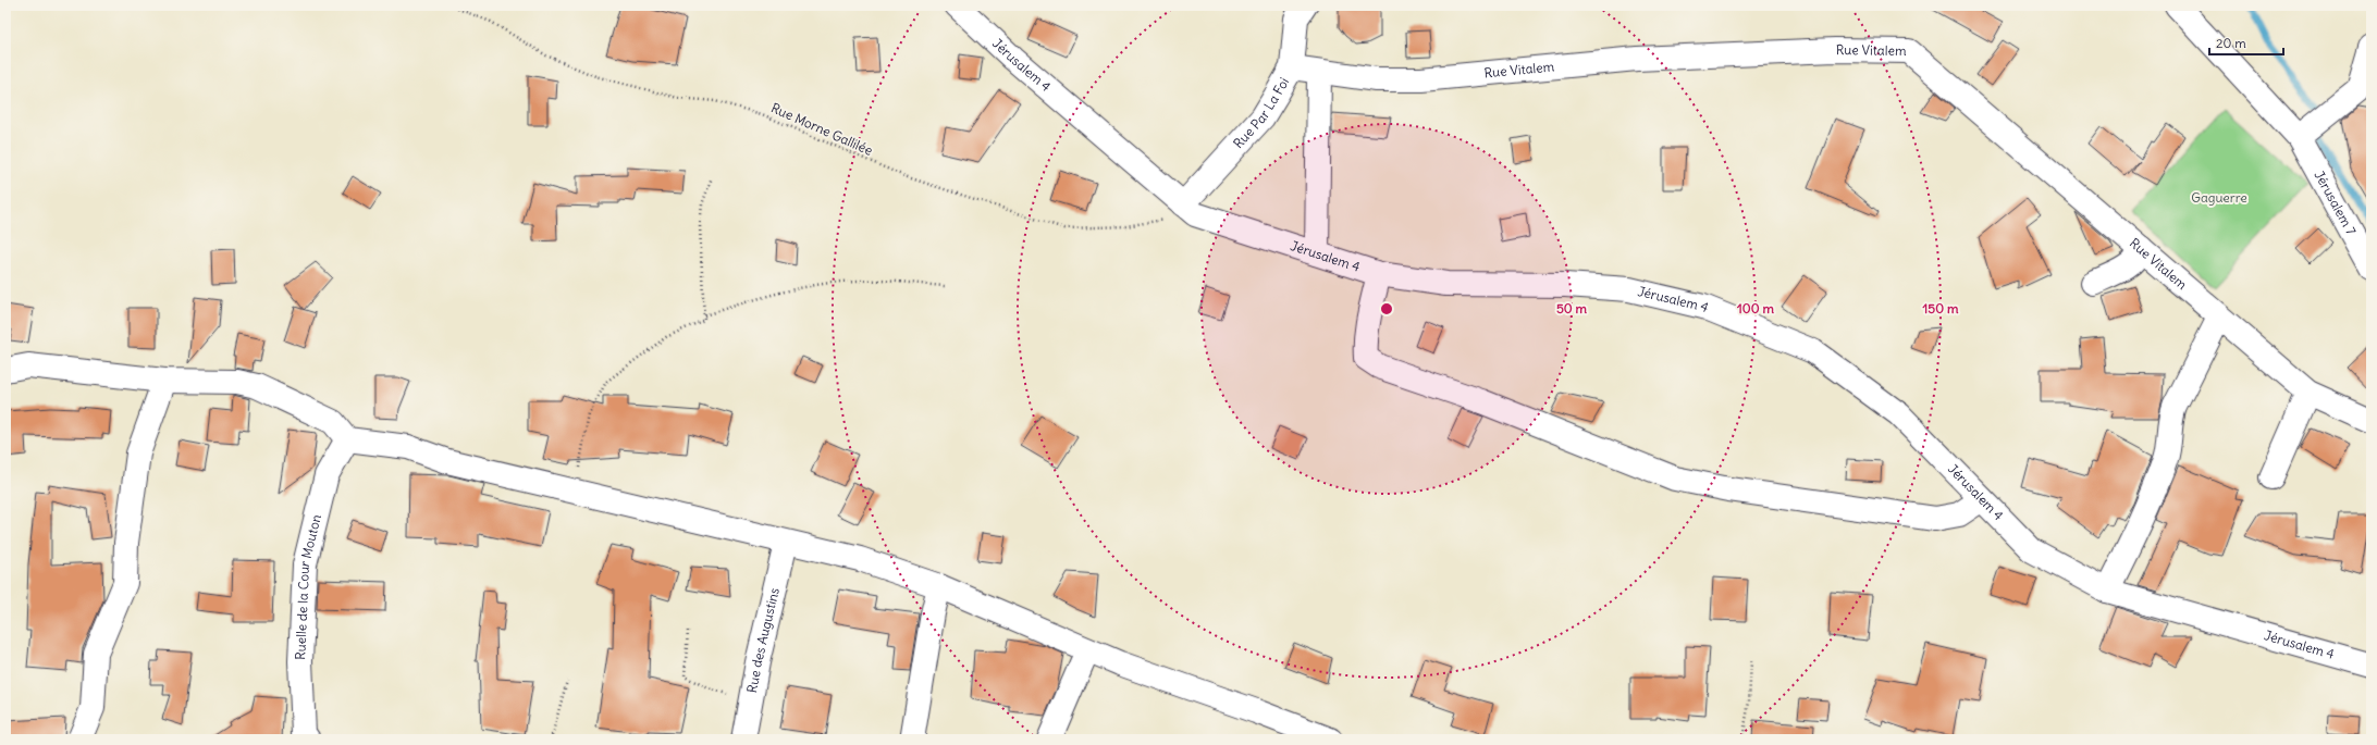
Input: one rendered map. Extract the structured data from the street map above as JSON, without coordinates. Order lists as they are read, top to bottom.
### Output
{
  "streets": {
    "street": [
      "Rue Vitalem",
      "Jérusalem 4",
      "Rue Par La Foi",
      "Jérusalem 7",
      "Ruelle de la Cour Mouton",
      "Rue des Augustins"
    ],
    "path": ["Rue Morne Gallilée"]
  },
  "crossings": [
    ["Rue Vitalem", "Rue Par La Foi"],
    ["Jérusalem 4", "Rue Par La Foi"],
    ["Jérusalem 4", "Rue Morne Gallilée"],
    ["Rue Par La Foi", "Rue Morne Gallilée"]
  ],
  "parks": ["Gaguerre"],
  "scale_bar": "20 m",
  "rings": ["50 m", "100 m", "150 m"]
}
